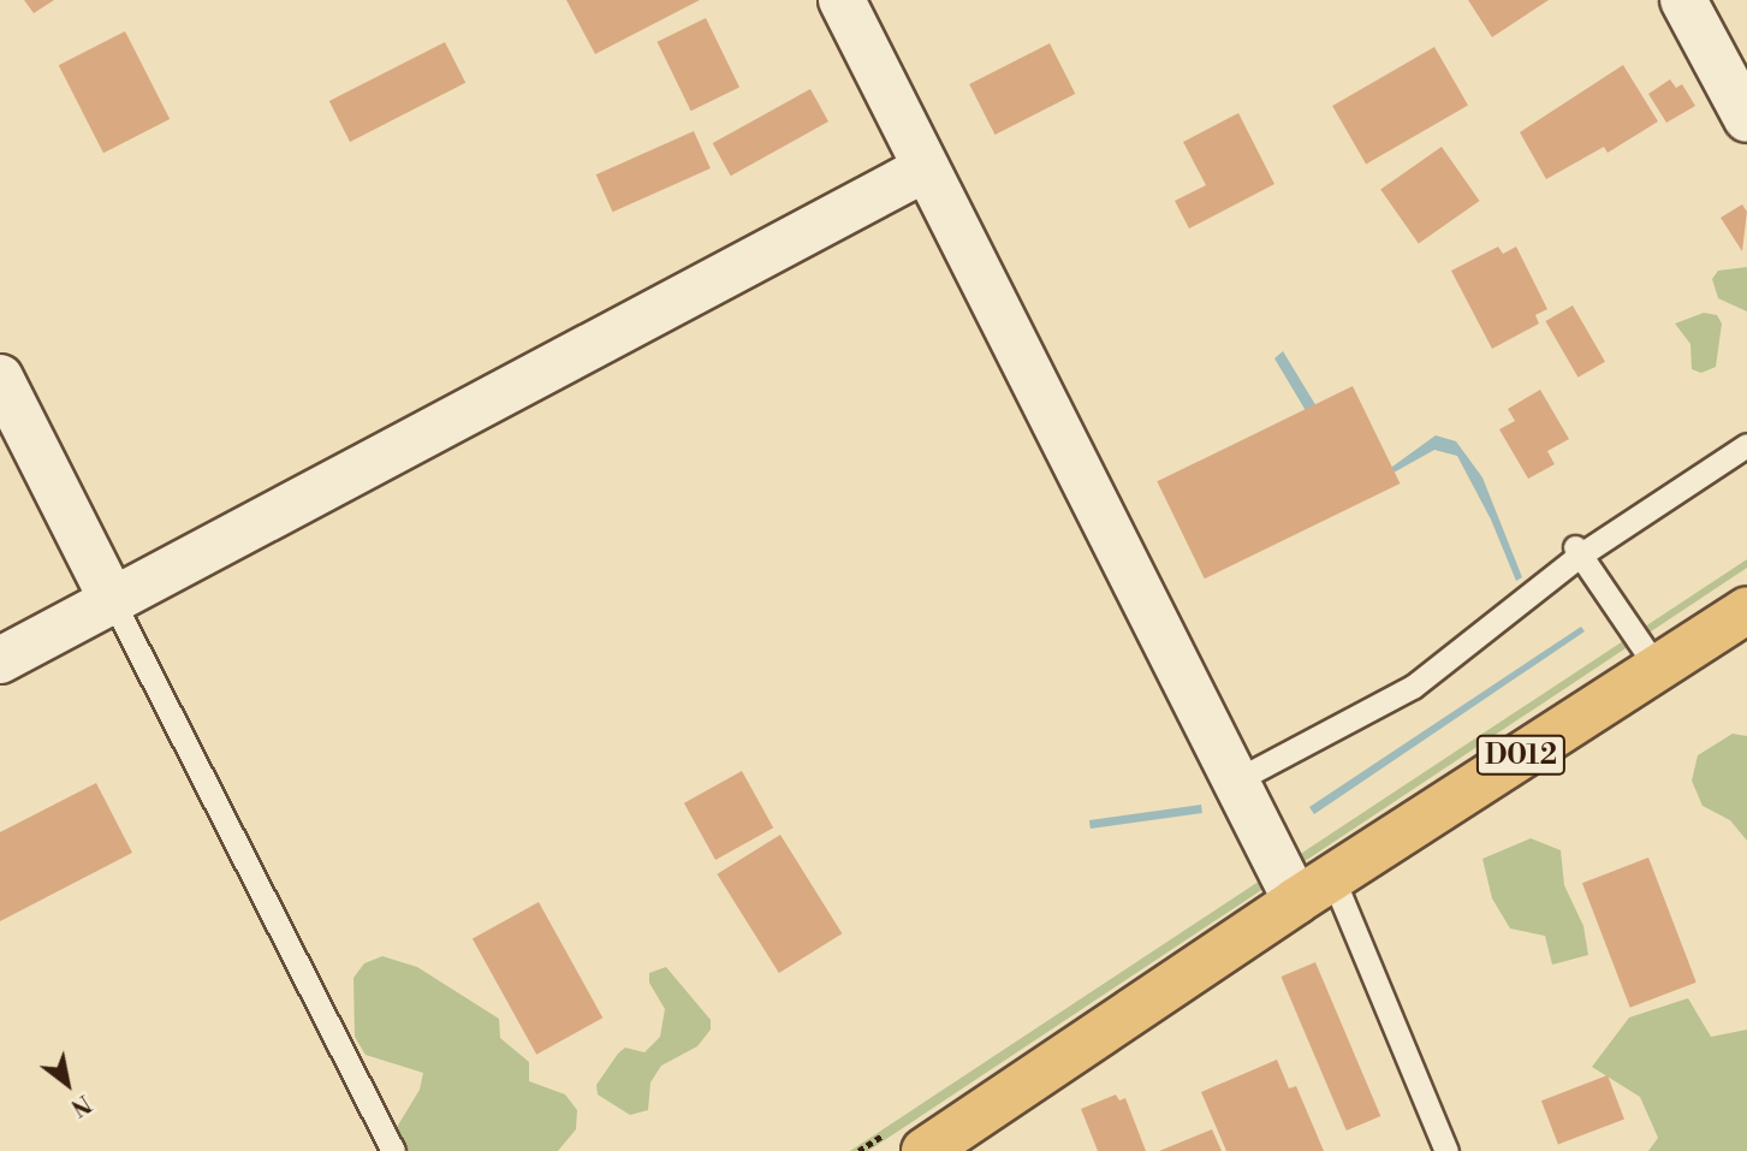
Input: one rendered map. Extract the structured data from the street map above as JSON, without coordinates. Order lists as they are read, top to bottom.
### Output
{
  "streets": {
    "main road": ["D012"]
  },
  "north": "bottom right"
}
